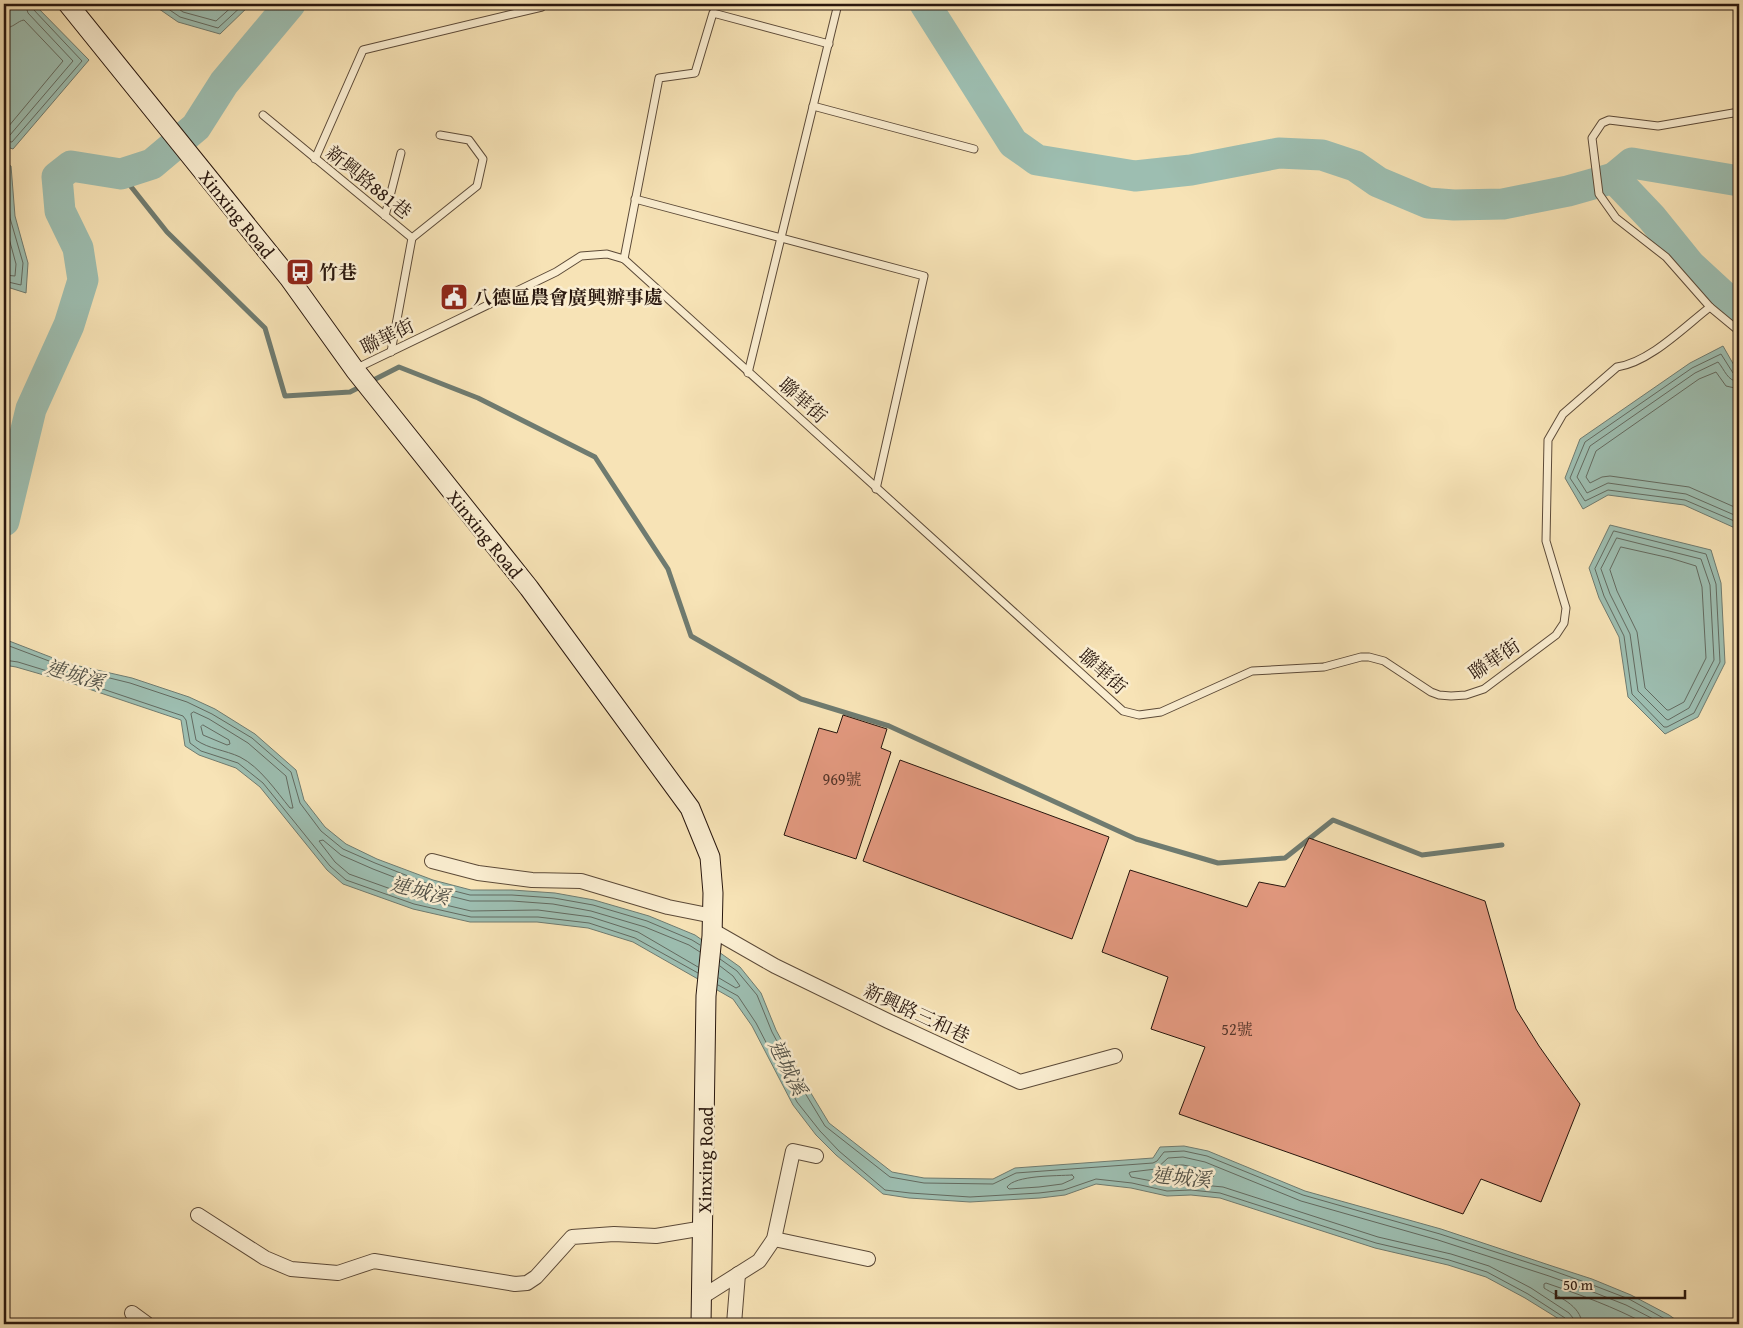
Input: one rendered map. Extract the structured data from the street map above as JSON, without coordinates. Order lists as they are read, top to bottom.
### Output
{
  "streets": {
    "street": ["Xinxing Road", "新興路三和巷"],
    "lane": ["新興路881巷", "聯華街"]
  },
  "crossings": [
    ["新興路881巷", "聯華街"],
    ["Xinxing Road", "聯華街"],
    ["Xinxing Road", "新興路三和巷"]
  ],
  "water": ["連城溪"],
  "places": {
    "bus stop": ["竹巷"],
    "public building": ["八德區農會廣興辦事處"]
  },
  "house_numbers": ["969號", "52號"],
  "scale_bar": "50 m"
}
